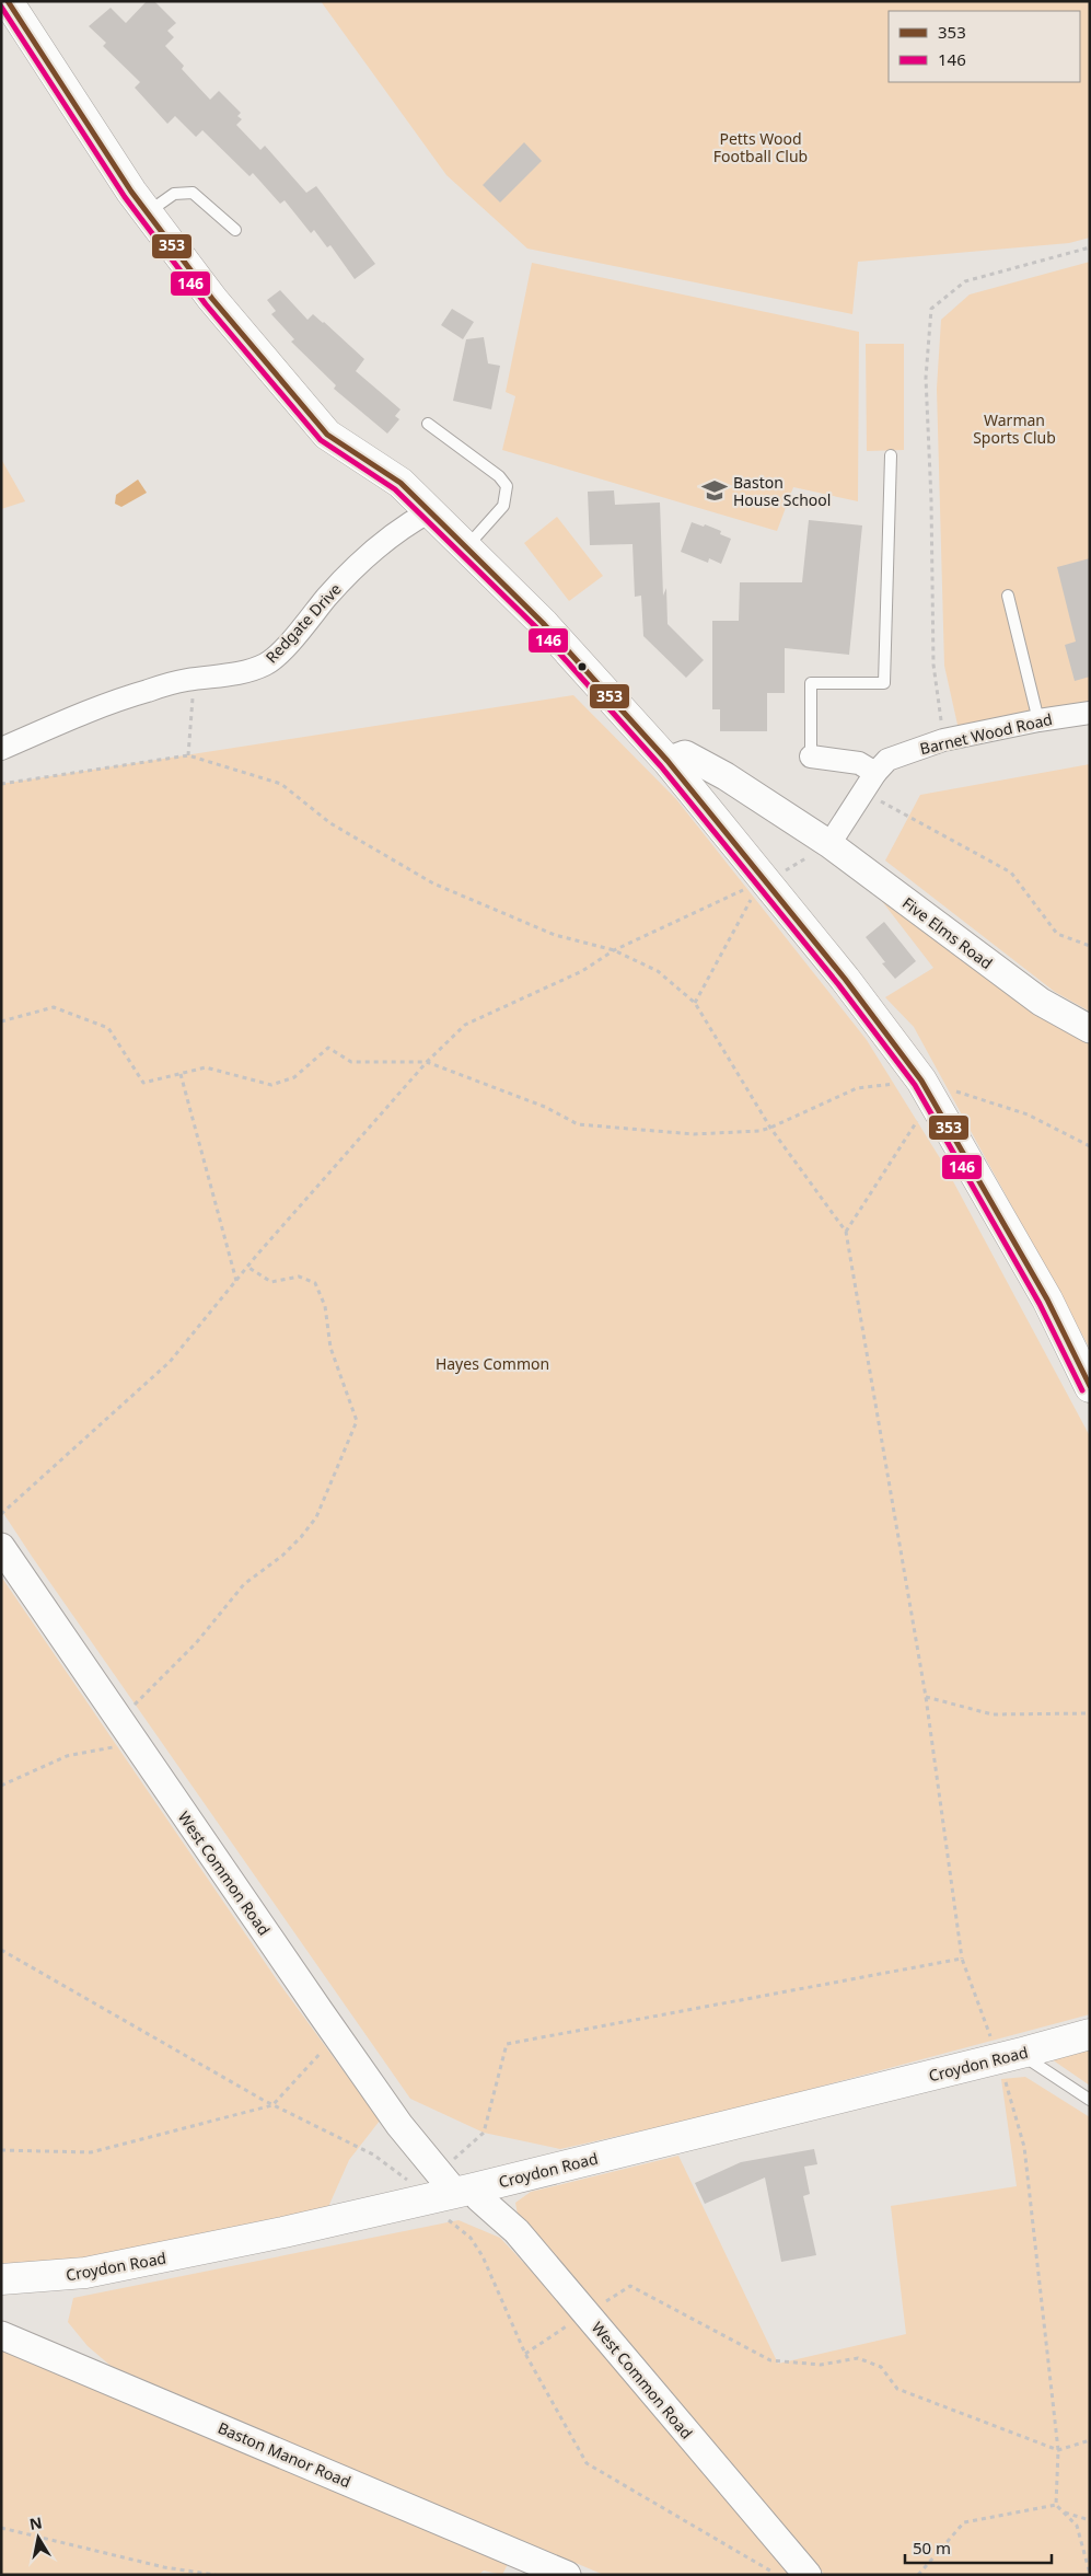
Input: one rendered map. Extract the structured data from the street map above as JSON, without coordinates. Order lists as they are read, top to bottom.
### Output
{
  "streets": {
    "main road": ["Croydon Road"],
    "street": [
      "Redgate Drive",
      "Barnet Wood Road",
      "Five Elms Road",
      "West Common Road",
      "Baston Manor Road"
    ]
  },
  "crossings": [
    ["Barnet Wood Road", "Five Elms Road"],
    ["West Common Road", "Croydon Road"]
  ],
  "parks": ["Petts Wood Football Club", "Warman Sports Club", "Hayes Common"],
  "places": {
    "school or university": ["Baston House School"]
  },
  "lines": ["transit line 353", "transit line 146"],
  "legend": ["353", "146"],
  "scale_bar": "50 m",
  "north": "top"
}
